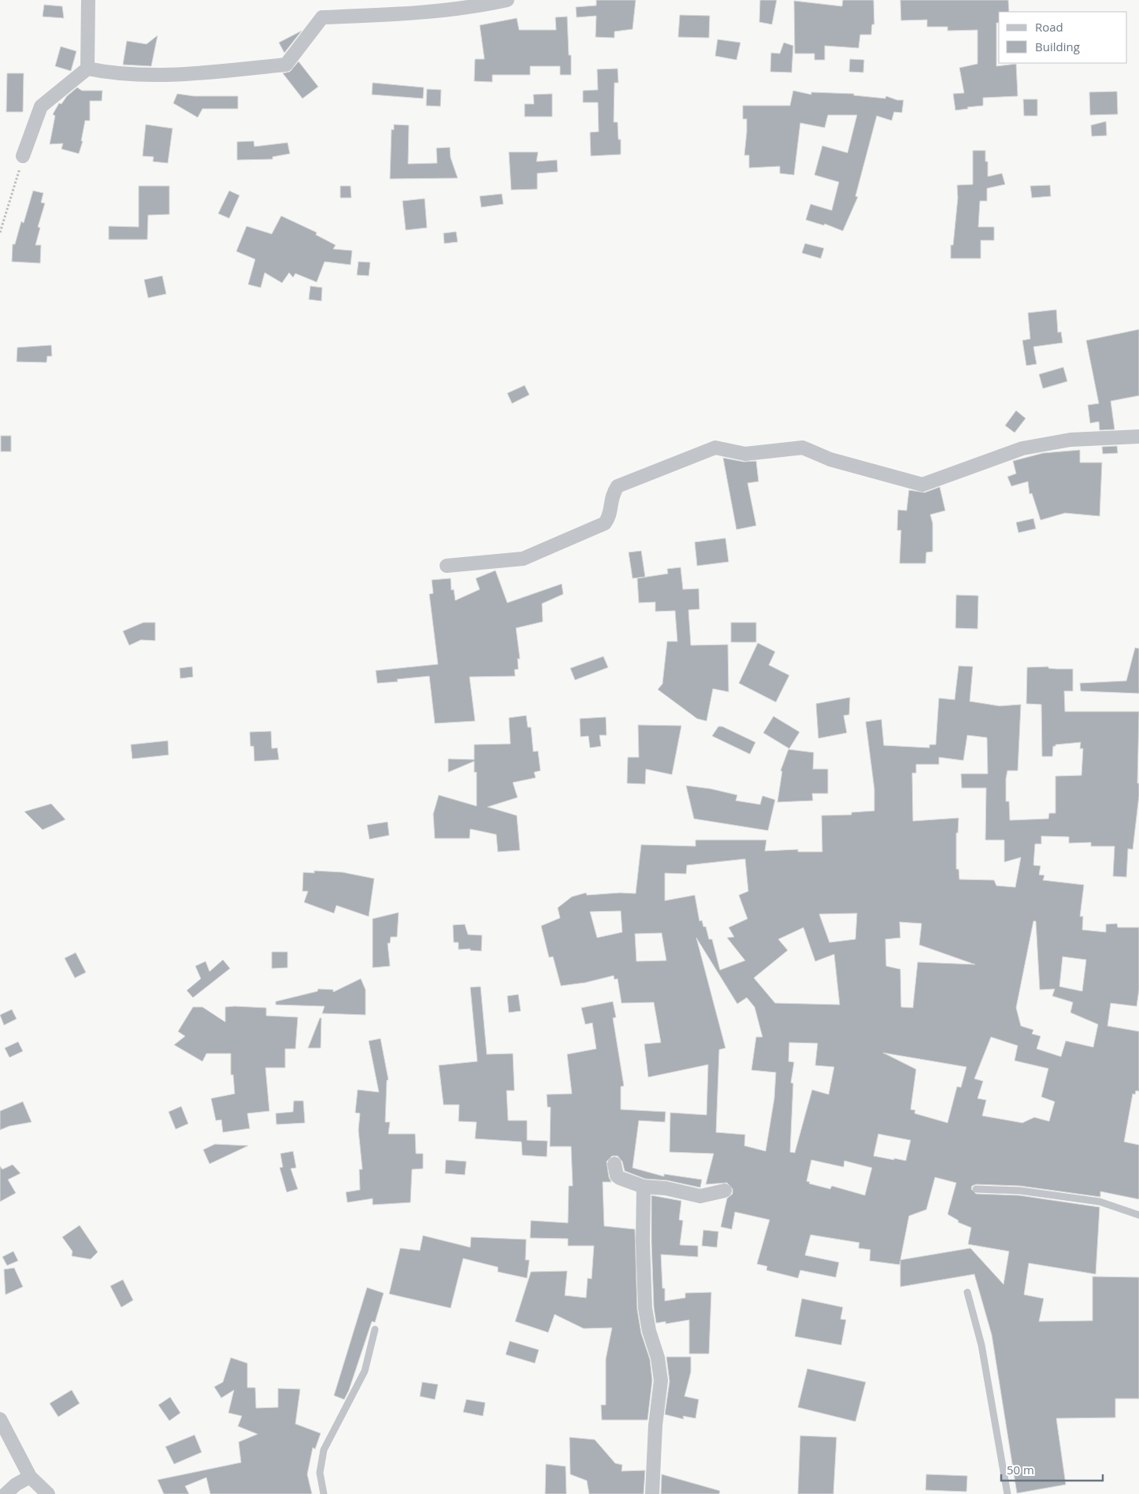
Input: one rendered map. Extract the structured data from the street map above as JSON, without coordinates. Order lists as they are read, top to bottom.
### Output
{
  "legend": ["Road", "Building"],
  "scale_bar": "50 m"
}
